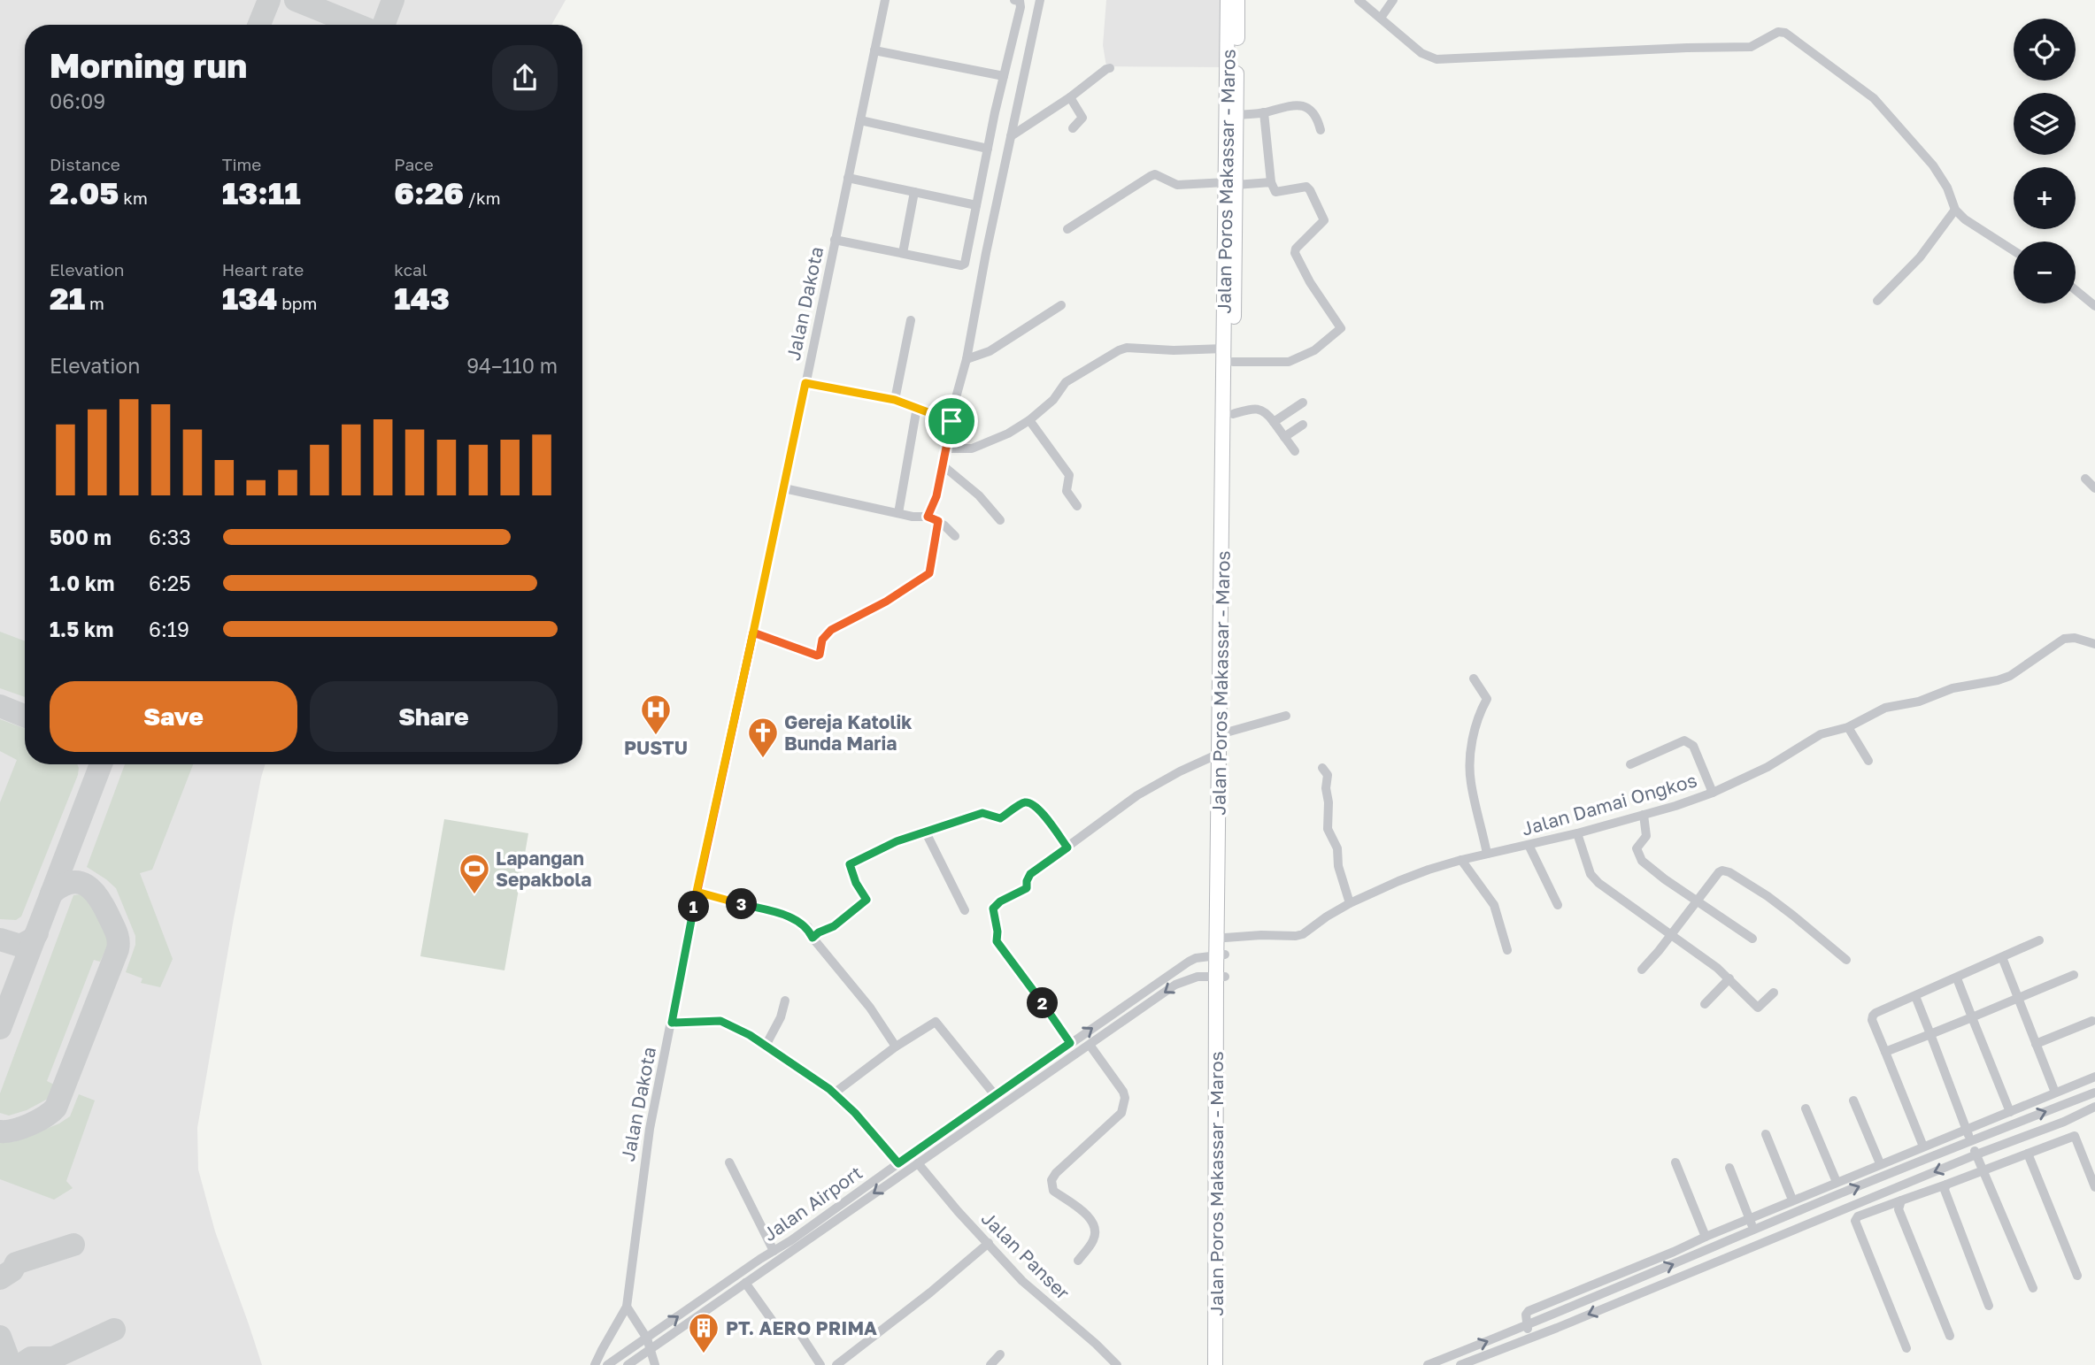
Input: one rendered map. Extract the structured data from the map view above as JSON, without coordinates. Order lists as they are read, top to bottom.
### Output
{
  "streets": {
    "highway": ["Jalan Poros Makassar - Maros"],
    "street": [
      "Jalan Dakota",
      "Jalan Damai Ongkos",
      "Jalan Airport",
      "Jalan Panser"
    ]
  },
  "crossings": [
    ["Jalan Poros Makassar - Maros", "Jalan Damai Ongkos"],
    ["Jalan Poros Makassar - Maros", "Jalan Airport"],
    ["Jalan Airport", "Jalan Panser"]
  ],
  "places": {
    "hospital": ["PUSTU"],
    "church": ["Gereja Katolik Bunda Maria"],
    "sports": ["Lapangan Sepakbola"],
    "building": ["PT. AERO PRIMA"]
  },
  "page": {
    "map_buttons": ["+", "−"],
    "heading": ["Morning run", "06:09"],
    "stats": [
      ["Distance", "2.05 km"],
      ["Time", "13:11"],
      ["Pace", "6:26 /km"],
      ["Elevation", "21 m"],
      ["Heart rate", "134 bpm"],
      ["kcal", "143"]
    ],
    "chart": ["Elevation", "94–110 m"],
    "list": [
      {
        "name": "500 m",
        "note": "6:33"
      },
      {
        "name": "1.0 km",
        "note": "6:25"
      },
      {
        "name": "1.5 km",
        "note": "6:19"
      }
    ],
    "buttons": ["Save", "Share"],
    "pins": ["3", "1", "2"]
  }
}
